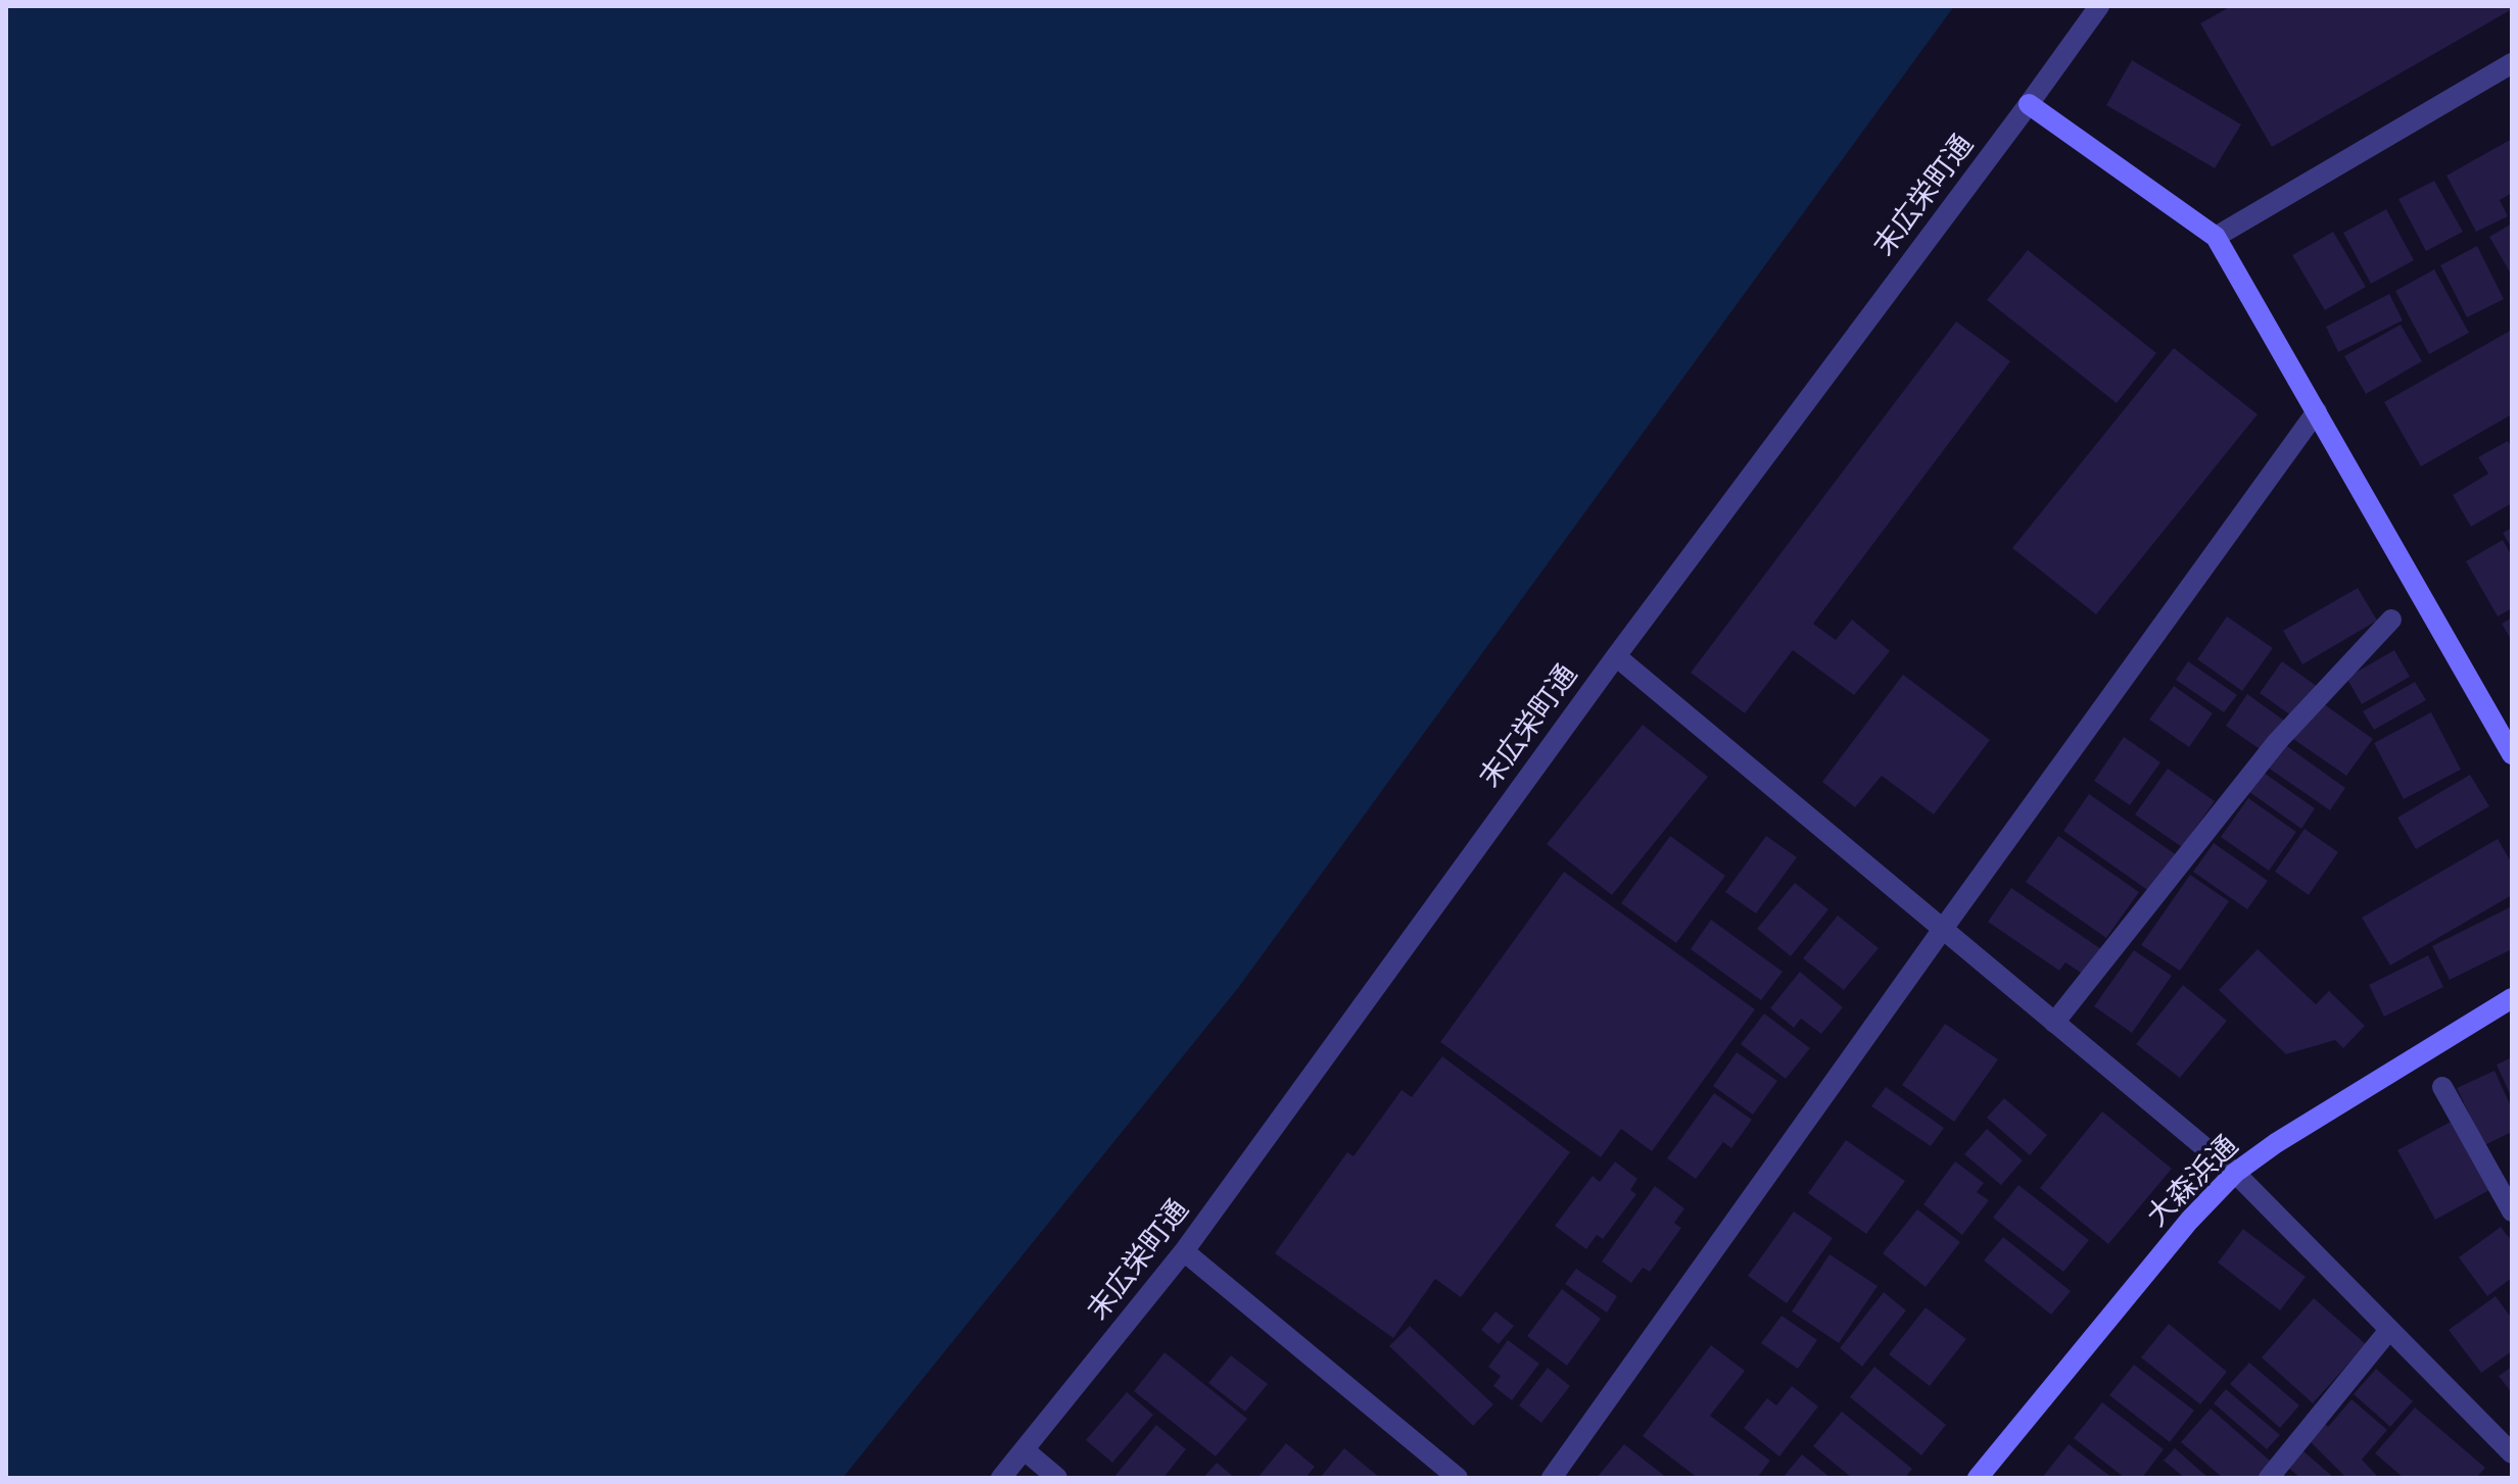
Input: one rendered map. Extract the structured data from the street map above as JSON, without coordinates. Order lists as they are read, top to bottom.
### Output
{
  "streets": {
    "street": ["末広栄町通", "大森浜通"]
  }
}
